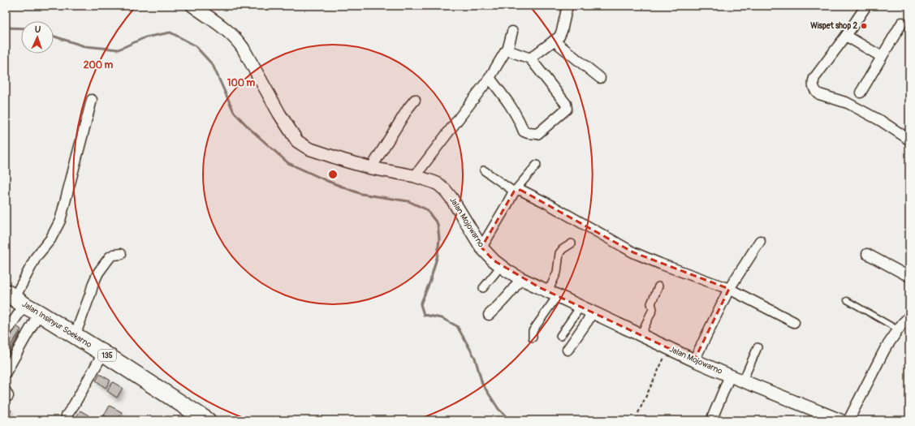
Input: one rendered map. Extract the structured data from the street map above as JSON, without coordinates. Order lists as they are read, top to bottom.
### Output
{
  "streets": {
    "main road": ["Jalan Insinyur Soekarno", "135"],
    "street": ["Jalan Mojowarno"]
  },
  "places": ["Wispet shop 2"],
  "north": "top",
  "rings": ["200 m", "100 m"]
}
